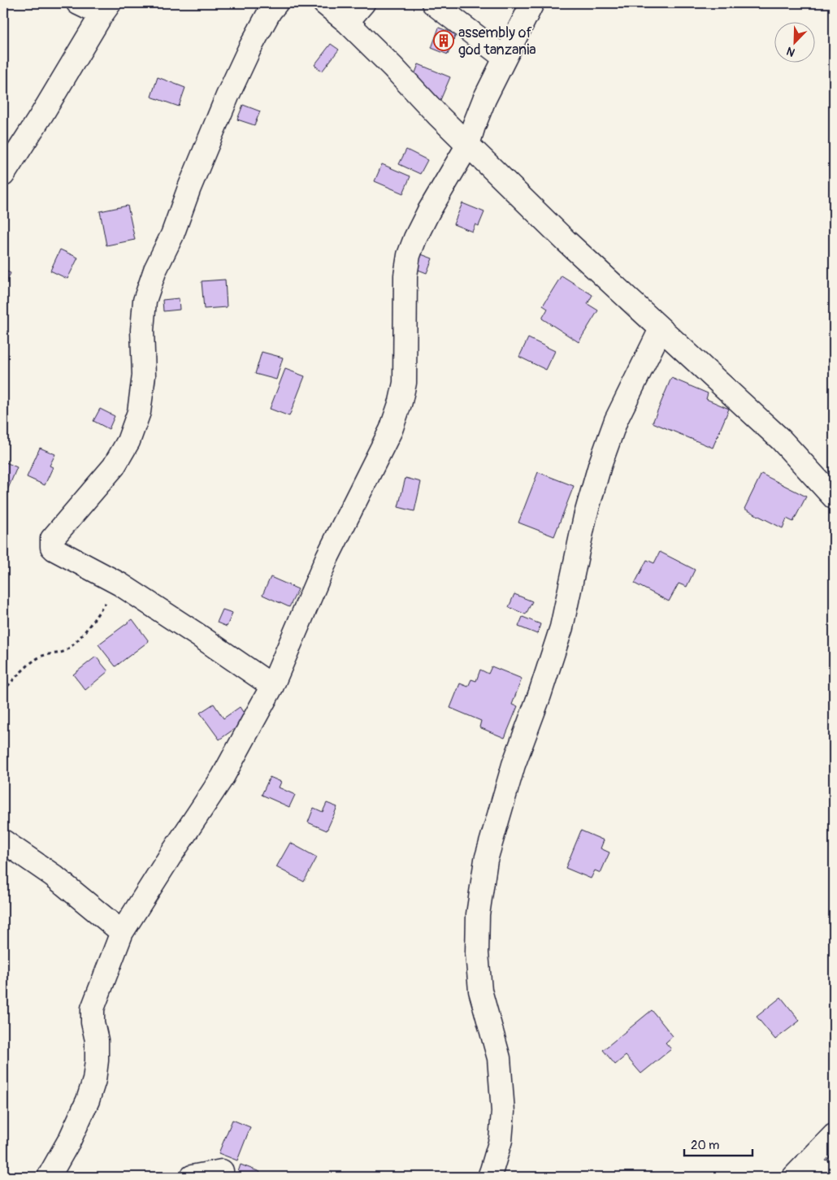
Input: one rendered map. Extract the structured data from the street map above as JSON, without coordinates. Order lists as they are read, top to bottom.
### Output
{
  "places": {
    "building": ["assembly of god tanzania"]
  },
  "scale_bar": "20 m",
  "north": "bottom left"
}
